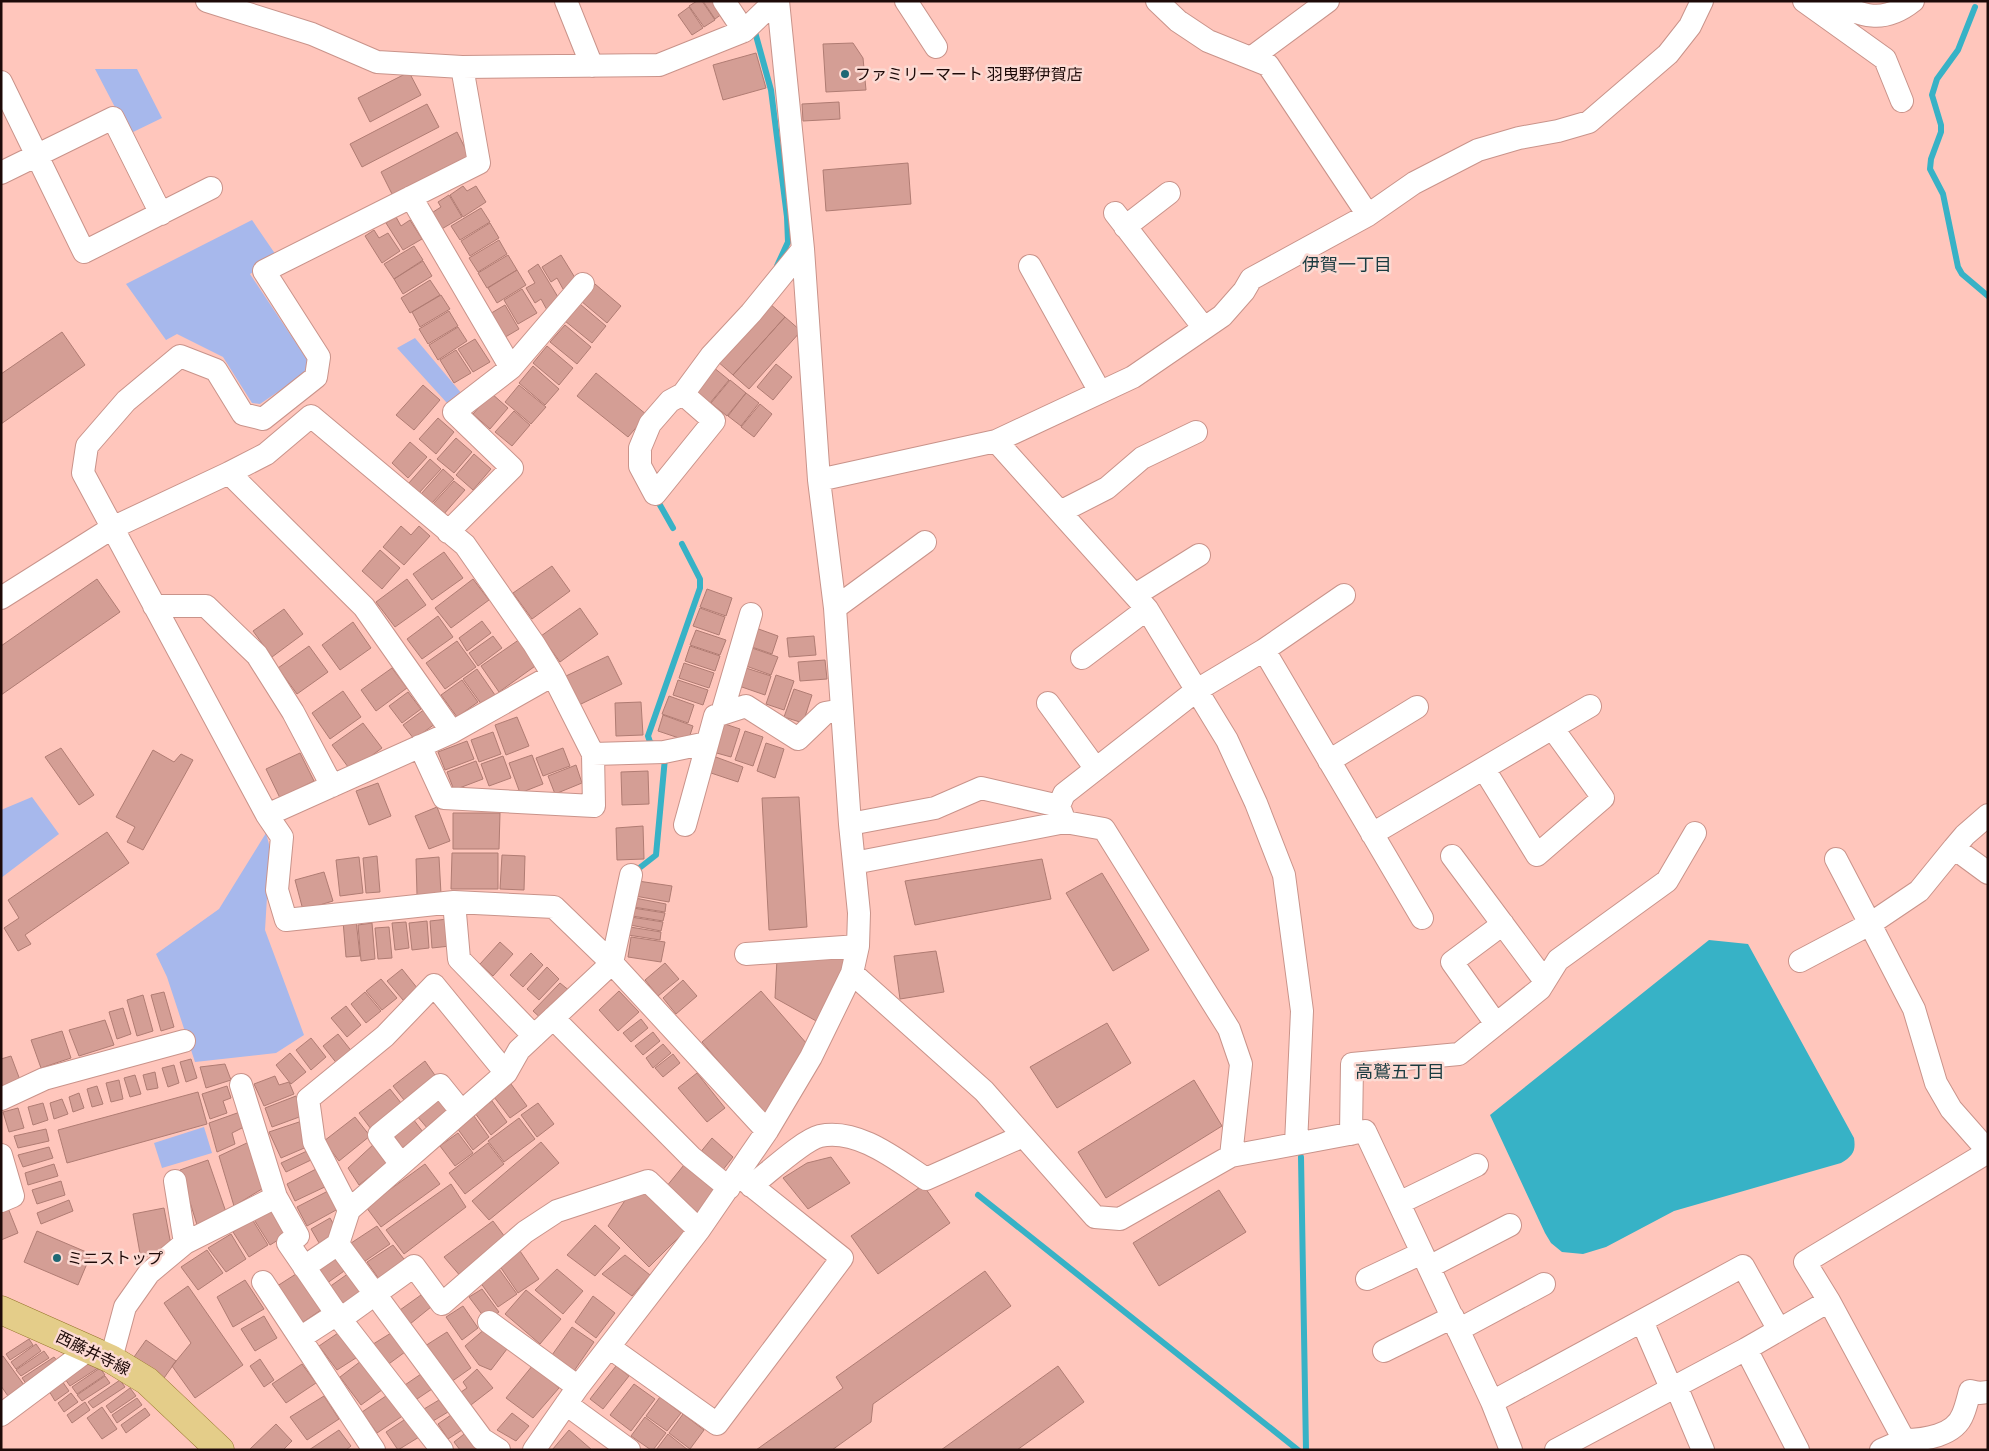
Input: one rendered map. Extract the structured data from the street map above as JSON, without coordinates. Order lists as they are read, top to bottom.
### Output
{
  "streets": {
    "main road": ["西藤井寺線"]
  },
  "districts": ["伊賀一丁目", "高鷲五丁目"],
  "places": ["ファミリーマート 羽曳野伊賀店", "ミニストップ"]
}
